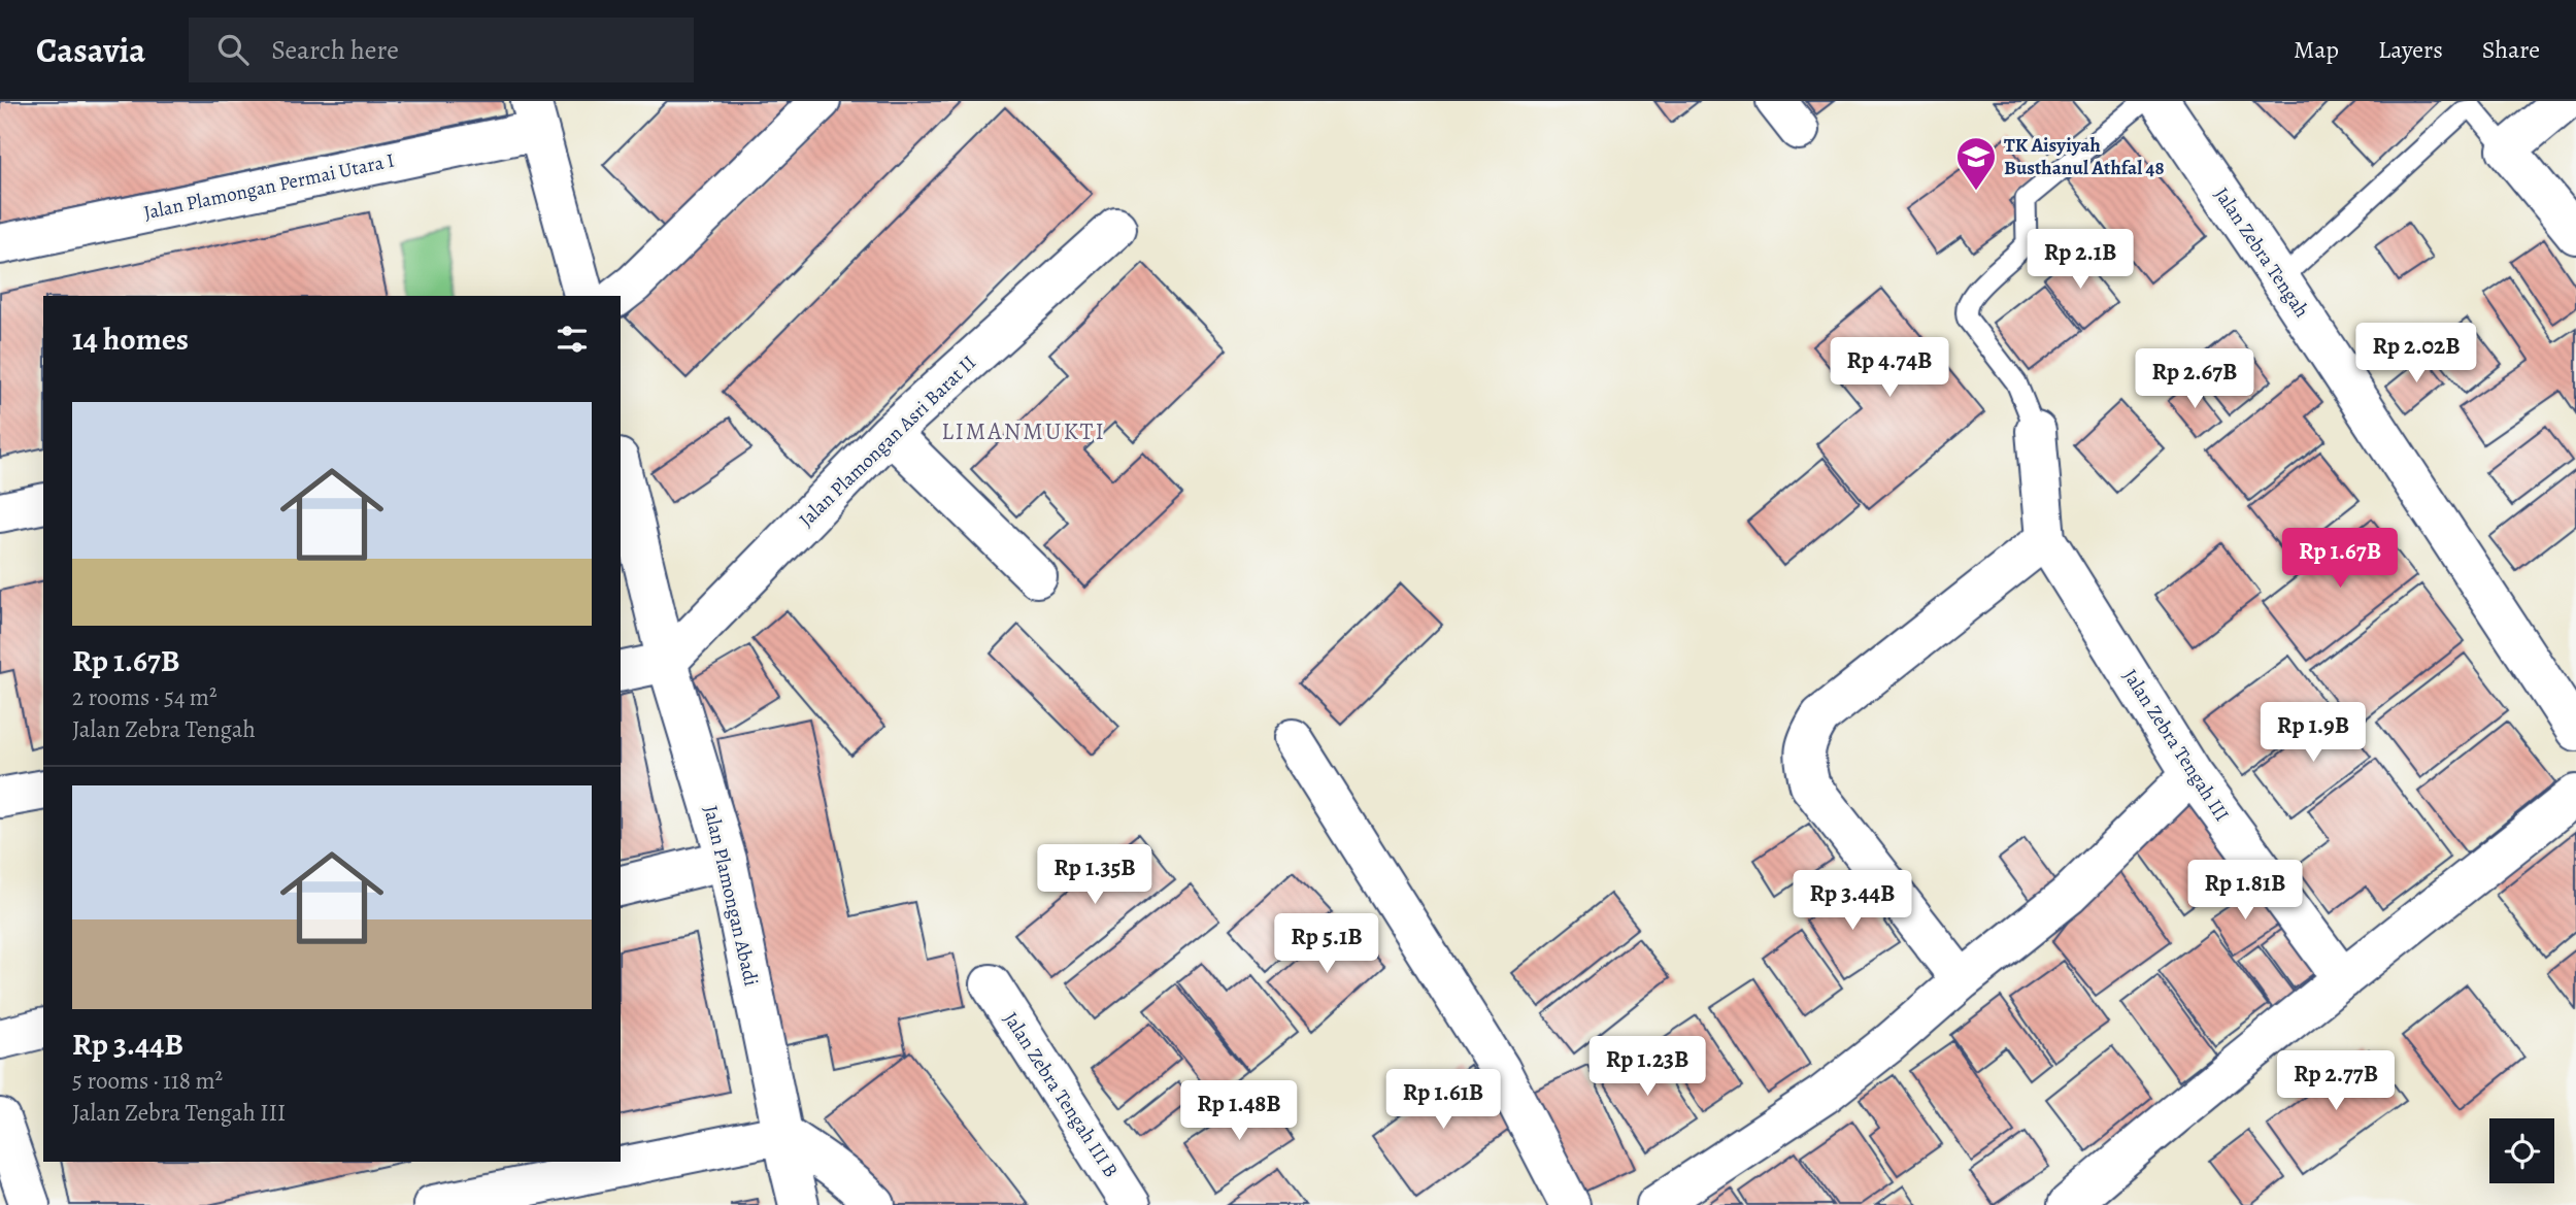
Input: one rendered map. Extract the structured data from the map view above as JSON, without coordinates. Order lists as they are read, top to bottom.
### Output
{
  "streets": {
    "street": [
      "Jalan Plamongan Permai Utara I",
      "Jalan Zebra Tengah",
      "Jalan Plamongan Asri Barat II",
      "Jalan Zebra Tengah III",
      "Jalan Plamongan Abadi",
      "Jalan Zebra Tengah III B"
    ]
  },
  "crossings": [
    ["Jalan Plamongan Asri Barat II", "Jalan Plamongan Abadi"]
  ],
  "districts": ["LIMANMUKTI"],
  "places": {
    "school or university": ["TK Aisyiyah Busthanul Athfal 48"]
  },
  "page": {
    "header": "Casavia",
    "search": "Search here",
    "nav": ["Map", "Layers", "Share"],
    "price": [
      "Rp 2.1B",
      "Rp 2.02B",
      "Rp 4.74B",
      "Rp 2.67B",
      "Rp 1.67B",
      "Rp 1.9B",
      "Rp 1.35B",
      "Rp 1.81B",
      "Rp 3.44B",
      "Rp 5.1B",
      "Rp 1.23B",
      "Rp 2.77B",
      "Rp 1.61B",
      "Rp 1.48B"
    ],
    "heading": "14 homes",
    "list": [
      {
        "name": "Rp 1.67B",
        "note": "2 rooms · 54 m² · Jalan Zebra Tengah"
      },
      {
        "name": "Rp 3.44B",
        "note": "5 rooms · 118 m² · Jalan Zebra Tengah III"
      }
    ]
  }
}
